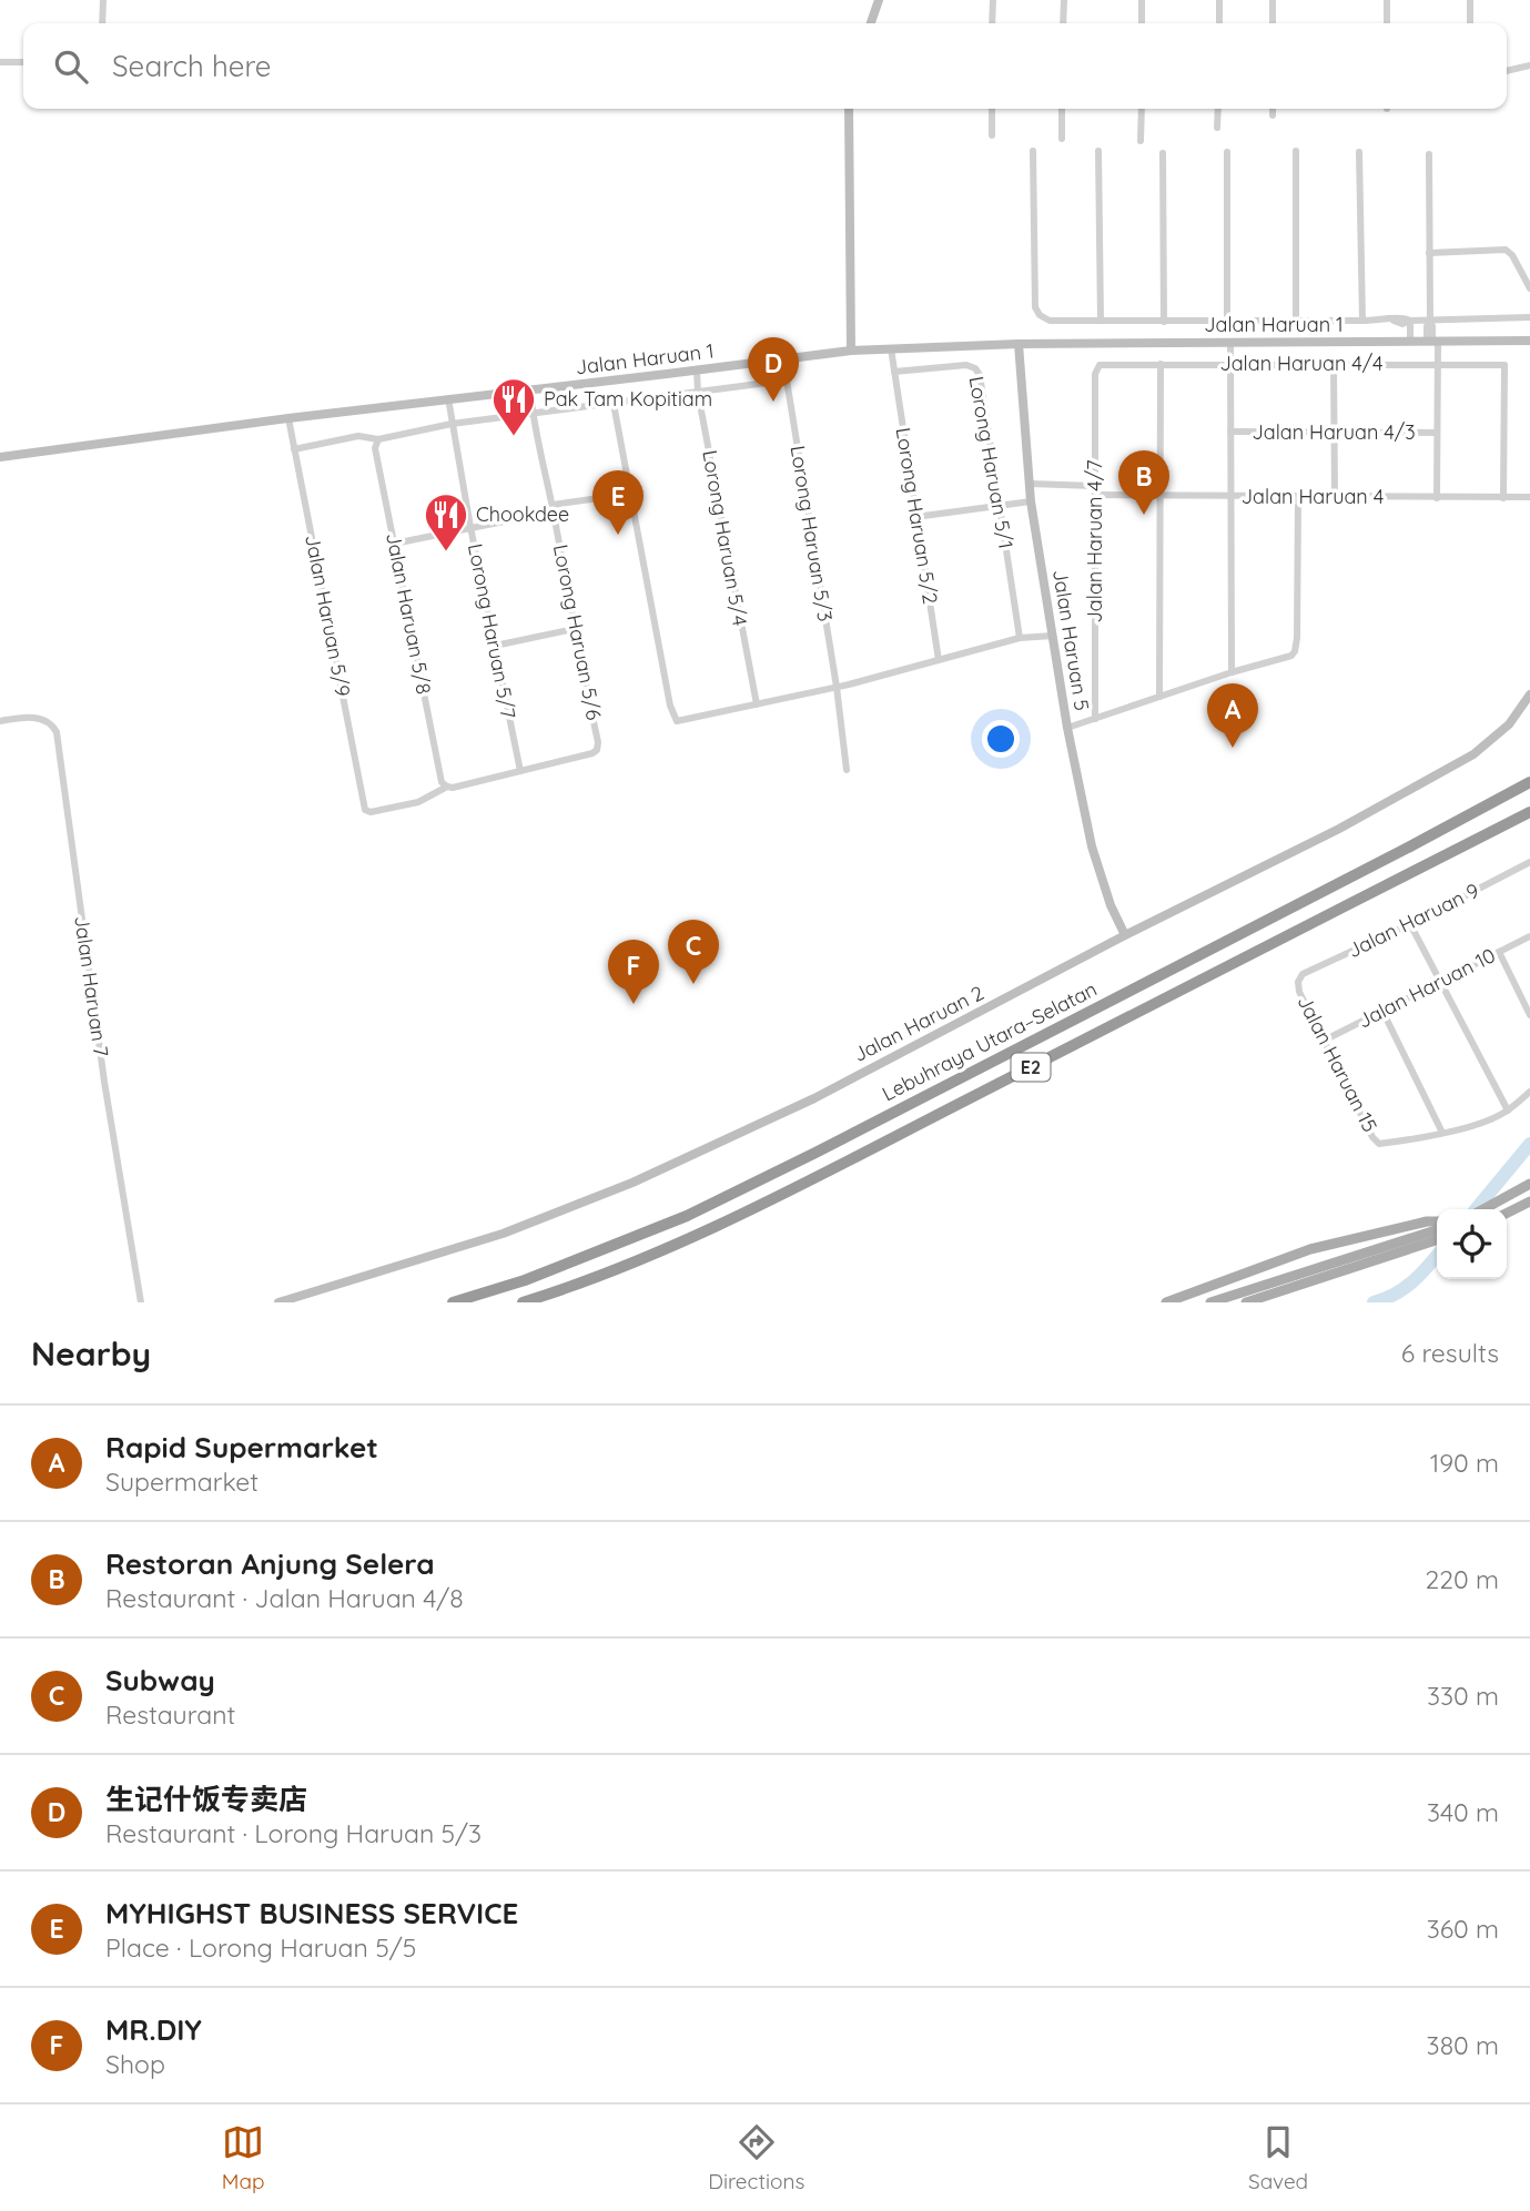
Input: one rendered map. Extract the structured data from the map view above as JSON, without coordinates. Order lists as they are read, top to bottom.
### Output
{
  "streets": {
    "highway": ["Lebuhraya Utara–Selatan", "E2"],
    "main road": ["Jalan Haruan 1", "Jalan Haruan 5", "Jalan Haruan 2"],
    "street": [
      "Jalan Haruan 4/4",
      "Jalan Haruan 4/3",
      "Lorong Haruan 5/1",
      "Jalan Haruan 4",
      "Lorong Haruan 5/2",
      "Lorong Haruan 5/3",
      "Lorong Haruan 5/4",
      "Jalan Haruan 4/7",
      "Jalan Haruan 5/8",
      "Jalan Haruan 5/9",
      "Lorong Haruan 5/7",
      "Lorong Haruan 5/6",
      "Jalan Haruan 9",
      "Jalan Haruan 7",
      "Jalan Haruan 10",
      "Jalan Haruan 15"
    ]
  },
  "crossings": [
    ["Jalan Haruan 1", "Lorong Haruan 5/2"],
    ["Jalan Haruan 1", "Lorong Haruan 5/3"],
    ["Jalan Haruan 1", "Lorong Haruan 5/4"],
    ["Jalan Haruan 1", "Jalan Haruan 5/9"],
    ["Jalan Haruan 1", "Lorong Haruan 5/7"],
    ["Jalan Haruan 1", "Lorong Haruan 5/6"],
    ["Jalan Haruan 1", "Jalan Haruan 5"],
    ["Jalan Haruan 4/4", "Jalan Haruan 4"],
    ["Jalan Haruan 4/4", "Jalan Haruan 4/7"],
    ["Lorong Haruan 5/1", "Lorong Haruan 5/2"],
    ["Jalan Haruan 4", "Jalan Haruan 4/7"],
    ["Jalan Haruan 4", "Jalan Haruan 5"],
    ["Jalan Haruan 5/8", "Jalan Haruan 5/9"],
    ["Lorong Haruan 5/7", "Lorong Haruan 5/6"],
    ["Jalan Haruan 5", "Jalan Haruan 2"],
    ["Jalan Haruan 9", "Jalan Haruan 15"],
    ["Jalan Haruan 10", "Jalan Haruan 15"]
  ],
  "places": {
    "restaurant": ["Pak Tam Kopitiam", "Chookdee"]
  },
  "page": {
    "search": "Search here",
    "pins": [
      "D",
      "B",
      "E",
      "A",
      "C",
      "F"
    ],
    "heading": ["Nearby", "6 results"],
    "list": [
      {
        "mark": "A",
        "name": "Rapid Supermarket",
        "note": "Supermarket",
        "value": "190 m"
      },
      {
        "mark": "B",
        "name": "Restoran Anjung Selera",
        "note": "Restaurant · Jalan Haruan 4/8",
        "value": "220 m"
      },
      {
        "mark": "C",
        "name": "Subway",
        "note": "Restaurant",
        "value": "330 m"
      },
      {
        "mark": "D",
        "name": "生记什饭专卖店",
        "note": "Restaurant · Lorong Haruan 5/3",
        "value": "340 m"
      },
      {
        "mark": "E",
        "name": "MYHIGHST BUSINESS SERVICE",
        "note": "Place · Lorong Haruan 5/5",
        "value": "360 m"
      },
      {
        "mark": "F",
        "name": "MR.DIY",
        "note": "Shop",
        "value": "380 m"
      }
    ],
    "nav": ["Map", "Directions", "Saved"]
  }
}
